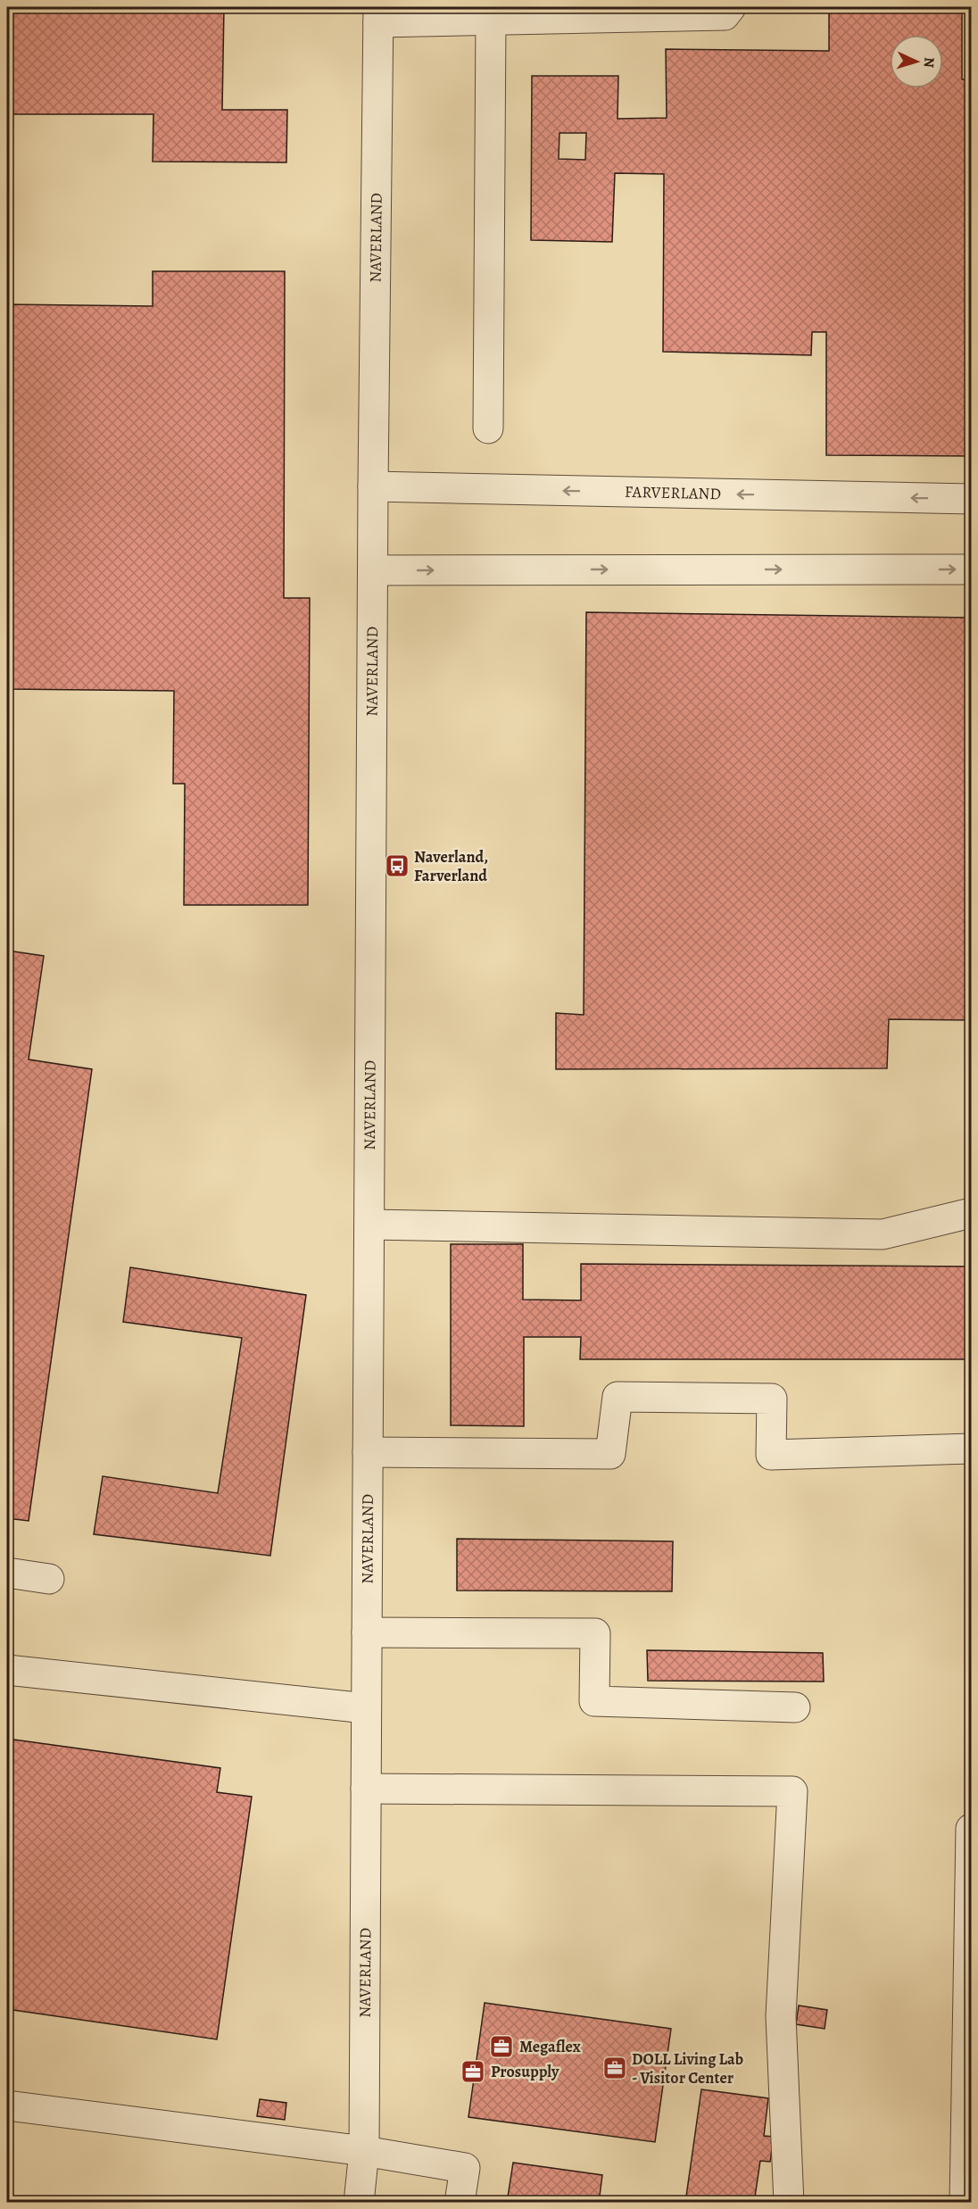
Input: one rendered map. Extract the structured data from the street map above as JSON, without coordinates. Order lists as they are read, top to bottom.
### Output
{
  "streets": {
    "street": ["NAVERLAND", "FARVERLAND"]
  },
  "crossings": [
    ["NAVERLAND", "FARVERLAND"]
  ],
  "places": {
    "bus stop": ["Naverland, Farverland"],
    "office": ["Megaflex", "DOLL Living Lab - Visitor Center", "Prosupply"]
  },
  "north": "right"
}
